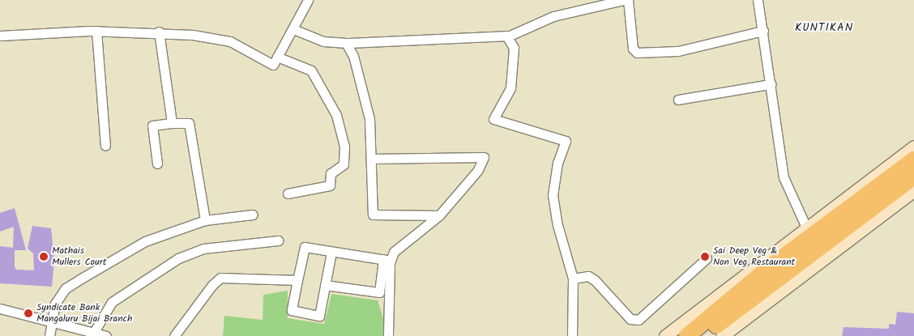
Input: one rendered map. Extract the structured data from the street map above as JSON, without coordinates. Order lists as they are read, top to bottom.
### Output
{
  "districts": ["KUNTIKAN"],
  "places": ["Mathais Mullers Court", "Sai Deep Veg & Non Veg Restaurant", "Syndicate Bank Mangaluru Bijai Branch"]
}
